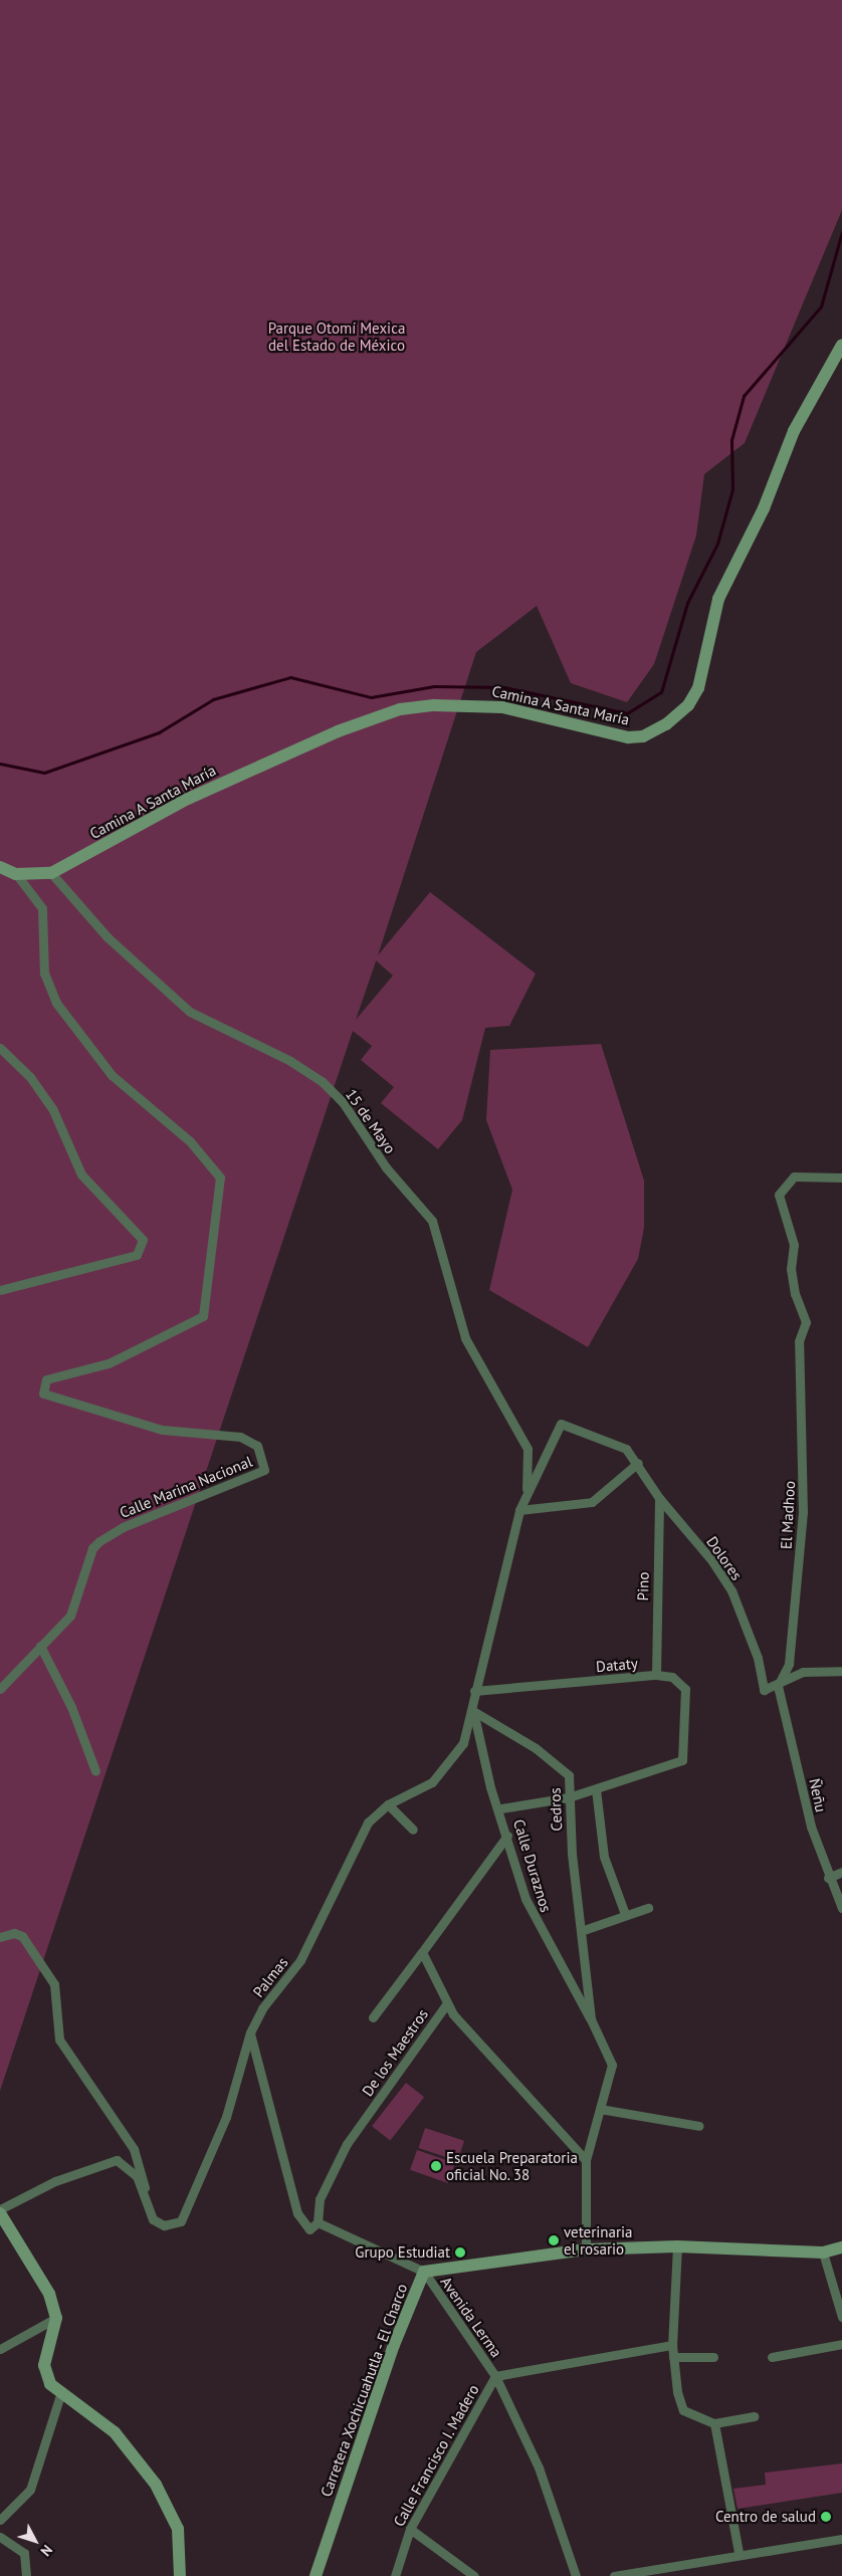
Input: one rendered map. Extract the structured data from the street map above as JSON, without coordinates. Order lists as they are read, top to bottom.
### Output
{
  "streets": {
    "main road": ["Camina A Santa María", "Carretera Xochicuahutla - El Charco"],
    "street": [
      "15 de Mayo",
      "Calle Marina Nacional",
      "El Madhoo",
      "Dolores",
      "Pino",
      "Dataty",
      "Ñeñu",
      "Cedros",
      "Calle Duraznos",
      "Palmas",
      "De los Maestros",
      "Avenida Lerma",
      "Calle Francisco I. Madero"
    ]
  },
  "crossings": [
    ["Camina A Santa María", "15 de Mayo"],
    ["Camina A Santa María", "Calle Marina Nacional"],
    ["15 de Mayo", "Dolores"],
    ["El Madhoo", "Dolores"],
    ["El Madhoo", "Ñeñu"],
    ["Dolores", "Pino"],
    ["Dolores", "Ñeñu"],
    ["Pino", "Dataty"],
    ["Cedros", "Calle Duraznos"],
    ["Cedros", "Palmas"],
    ["Cedros", "De los Maestros"],
    ["Cedros", "Carretera Xochicuahutla - El Charco"],
    ["Calle Duraznos", "Palmas"],
    ["Palmas", "Avenida Lerma"],
    ["De los Maestros", "Avenida Lerma"],
    ["Avenida Lerma", "Carretera Xochicuahutla - El Charco"],
    ["Avenida Lerma", "Calle Francisco I. Madero"]
  ],
  "parks": ["Parque Otomí Mexica del Estado de México"],
  "places": [
    "Escuela Preparatoria oficial No. 38",
    "veterinaria el rosario",
    "Grupo Estudiat",
    "Centro de salud"
  ],
  "north": "bottom right"
}
